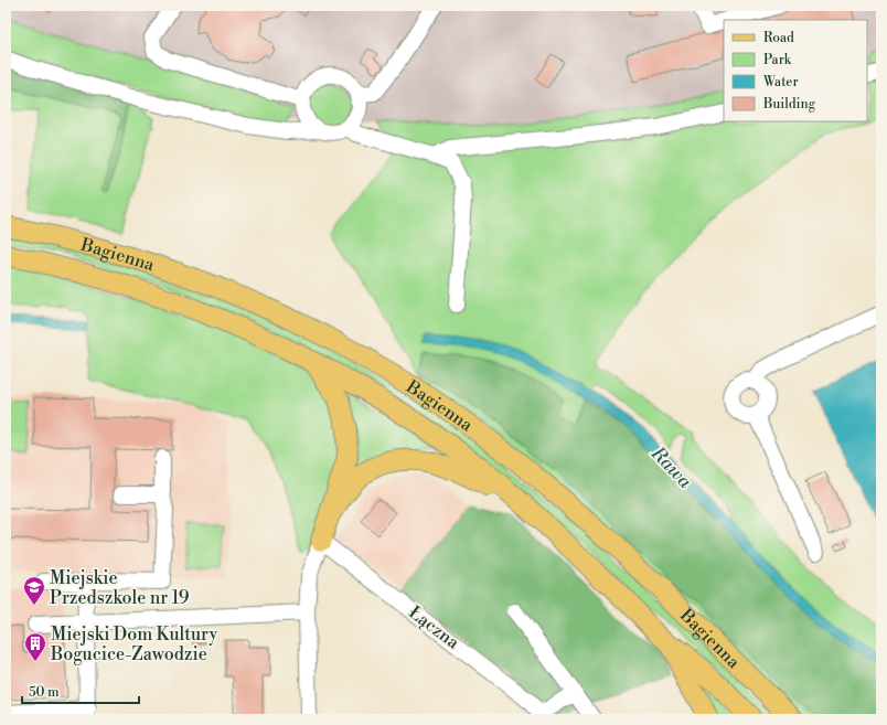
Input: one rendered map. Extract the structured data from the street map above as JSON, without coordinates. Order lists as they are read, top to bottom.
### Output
{
  "streets": {
    "main road": ["Bagienna"],
    "street": ["Łączna"]
  },
  "water": ["Rawa"],
  "places": {
    "school or university": ["Miejskie Przedszkole nr 19"],
    "building": ["Miejski Dom Kultury Bogucice-Zawodzie"]
  },
  "legend": [
    "Road",
    "Park",
    "Water",
    "Building"
  ],
  "scale_bar": "50 m"
}
